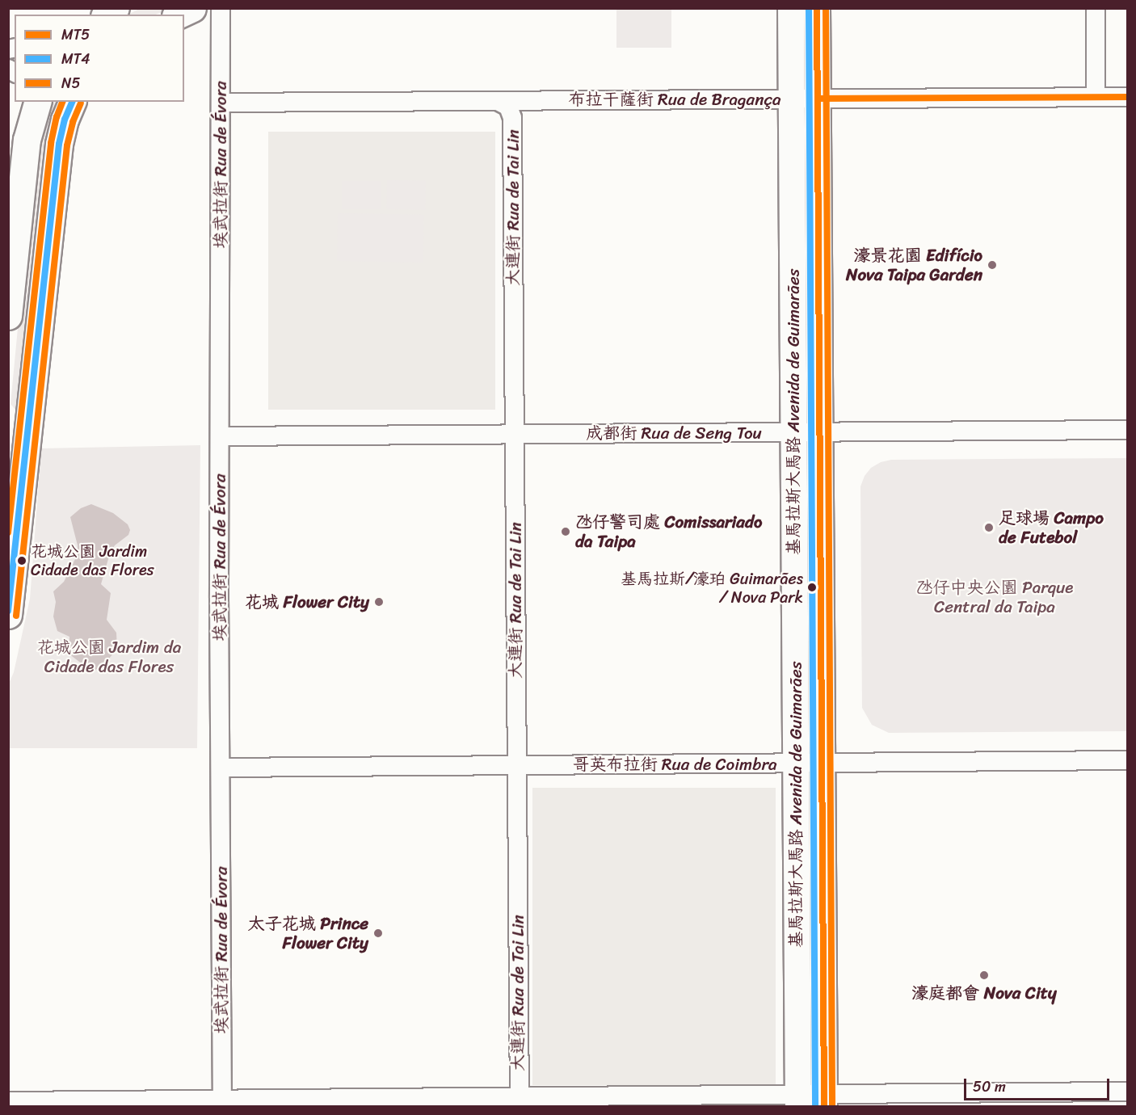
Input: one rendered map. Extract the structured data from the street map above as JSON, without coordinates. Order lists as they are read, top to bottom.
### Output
{
  "streets": {
    "main road": ["基馬拉斯大馬路 Avenida de Guimarães"],
    "street": [
      "布拉干薩街 Rua de Bragança",
      "埃武拉街 Rua de Évora",
      "大連街 Rua de Tai Lin",
      "成都街 Rua de Seng Tou",
      "哥英布拉街 Rua de Coimbra"
    ]
  },
  "crossings": [
    ["布拉干薩街 Rua de Bragança", "埃武拉街 Rua de Évora"],
    ["布拉干薩街 Rua de Bragança", "大連街 Rua de Tai Lin"],
    ["布拉干薩街 Rua de Bragança", "基馬拉斯大馬路 Avenida de Guimarães"],
    ["埃武拉街 Rua de Évora", "成都街 Rua de Seng Tou"],
    ["埃武拉街 Rua de Évora", "哥英布拉街 Rua de Coimbra"],
    ["大連街 Rua de Tai Lin", "成都街 Rua de Seng Tou"],
    ["大連街 Rua de Tai Lin", "哥英布拉街 Rua de Coimbra"],
    ["基馬拉斯大馬路 Avenida de Guimarães", "成都街 Rua de Seng Tou"],
    ["基馬拉斯大馬路 Avenida de Guimarães", "哥英布拉街 Rua de Coimbra"]
  ],
  "parks": ["氹仔中央公園 Parque Central da Taipa", "花城公園 Jardim da Cidade das Flores"],
  "places": [
    "濠景花園 Edifício Nova Taipa Garden",
    "足球場 Campo de Futebol",
    "氹仔警司處 Comissariado da Taipa",
    "花城公園 Jardim Cidade das Flores",
    "基馬拉斯/濠珀 Guimarães / Nova Park",
    "花城 Flower City",
    "太子花城 Prince Flower City",
    "濠庭都會 Nova City"
  ],
  "lines": ["transit line MT5", "transit line MT4", "transit line N5"],
  "legend": ["MT5", "MT4", "N5"],
  "scale_bar": "50 m"
}
